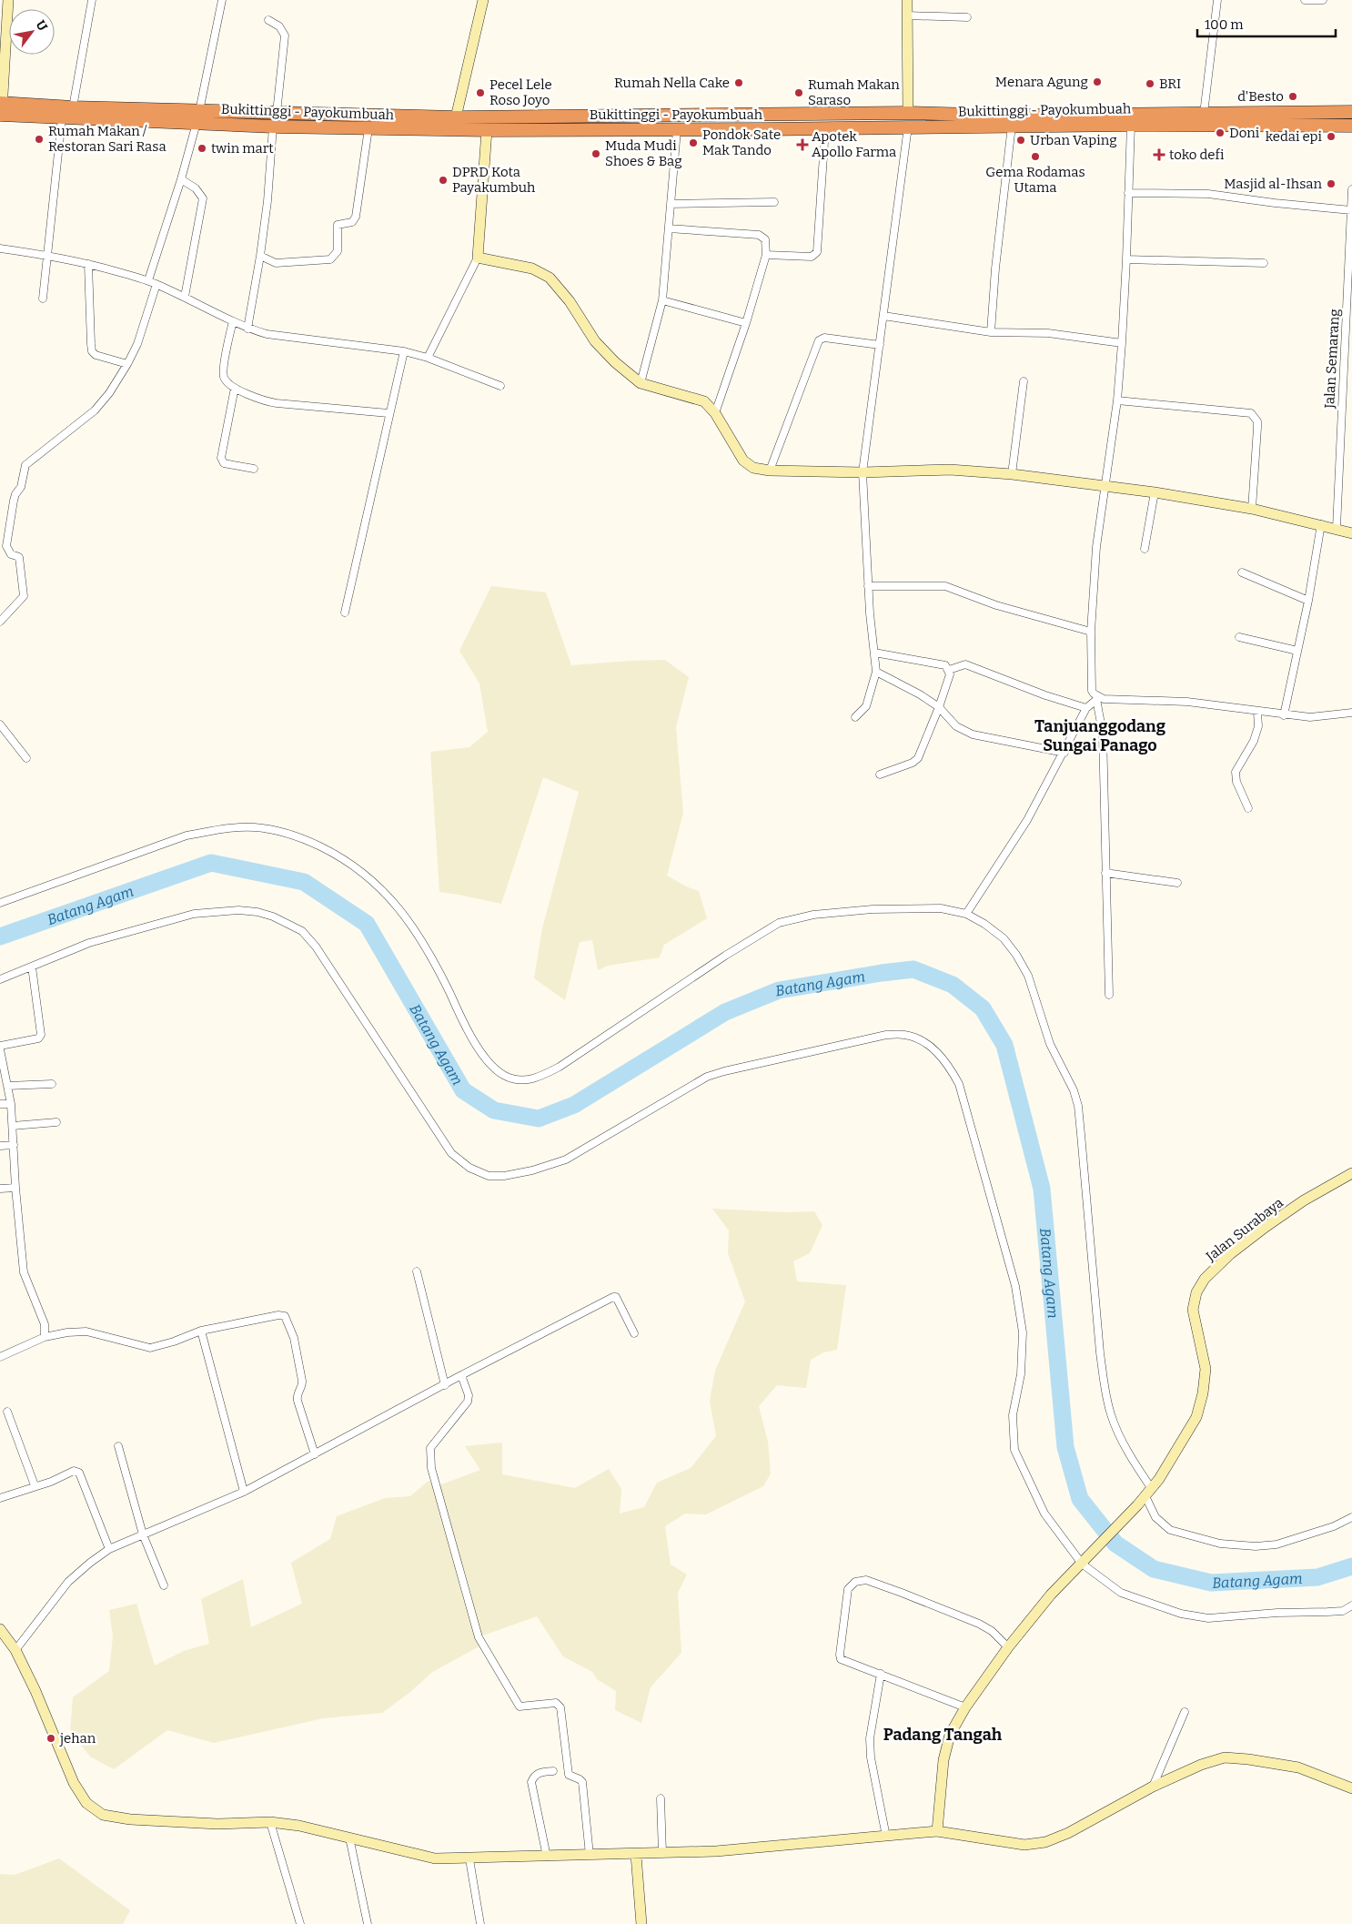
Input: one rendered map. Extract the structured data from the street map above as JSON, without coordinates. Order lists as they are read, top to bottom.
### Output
{
  "streets": {
    "highway": ["Bukittinggi - Payokumbuah"],
    "street": ["Jalan Semarang", "Jalan Surabaya"]
  },
  "districts": ["Tanjuanggodang Sungai Panago", "Padang Tangah"],
  "water": ["Batang Agam"],
  "places": {
    "other": [
      "Menara Agung",
      "Rumah Nella Cake",
      "BRI",
      "Pecel Lele Roso Joyo",
      "Rumah Makan Saraso",
      "d'Besto",
      "Doni",
      "kedai epi",
      "Rumah Makan / Restoran Sari Rasa",
      "Urban Vaping",
      "Pondok Sate Mak Tando",
      "twin mart",
      "Muda Mudi Shoes & Bag",
      "Gema Rodamas Utama",
      "DPRD Kota Payakumbuh",
      "Masjid al-Ihsan",
      "jehan"
    ],
    "health": ["Apotek Apollo Farma", "toko defi"]
  },
  "scale_bar": "100 m",
  "north": "top right"
}
